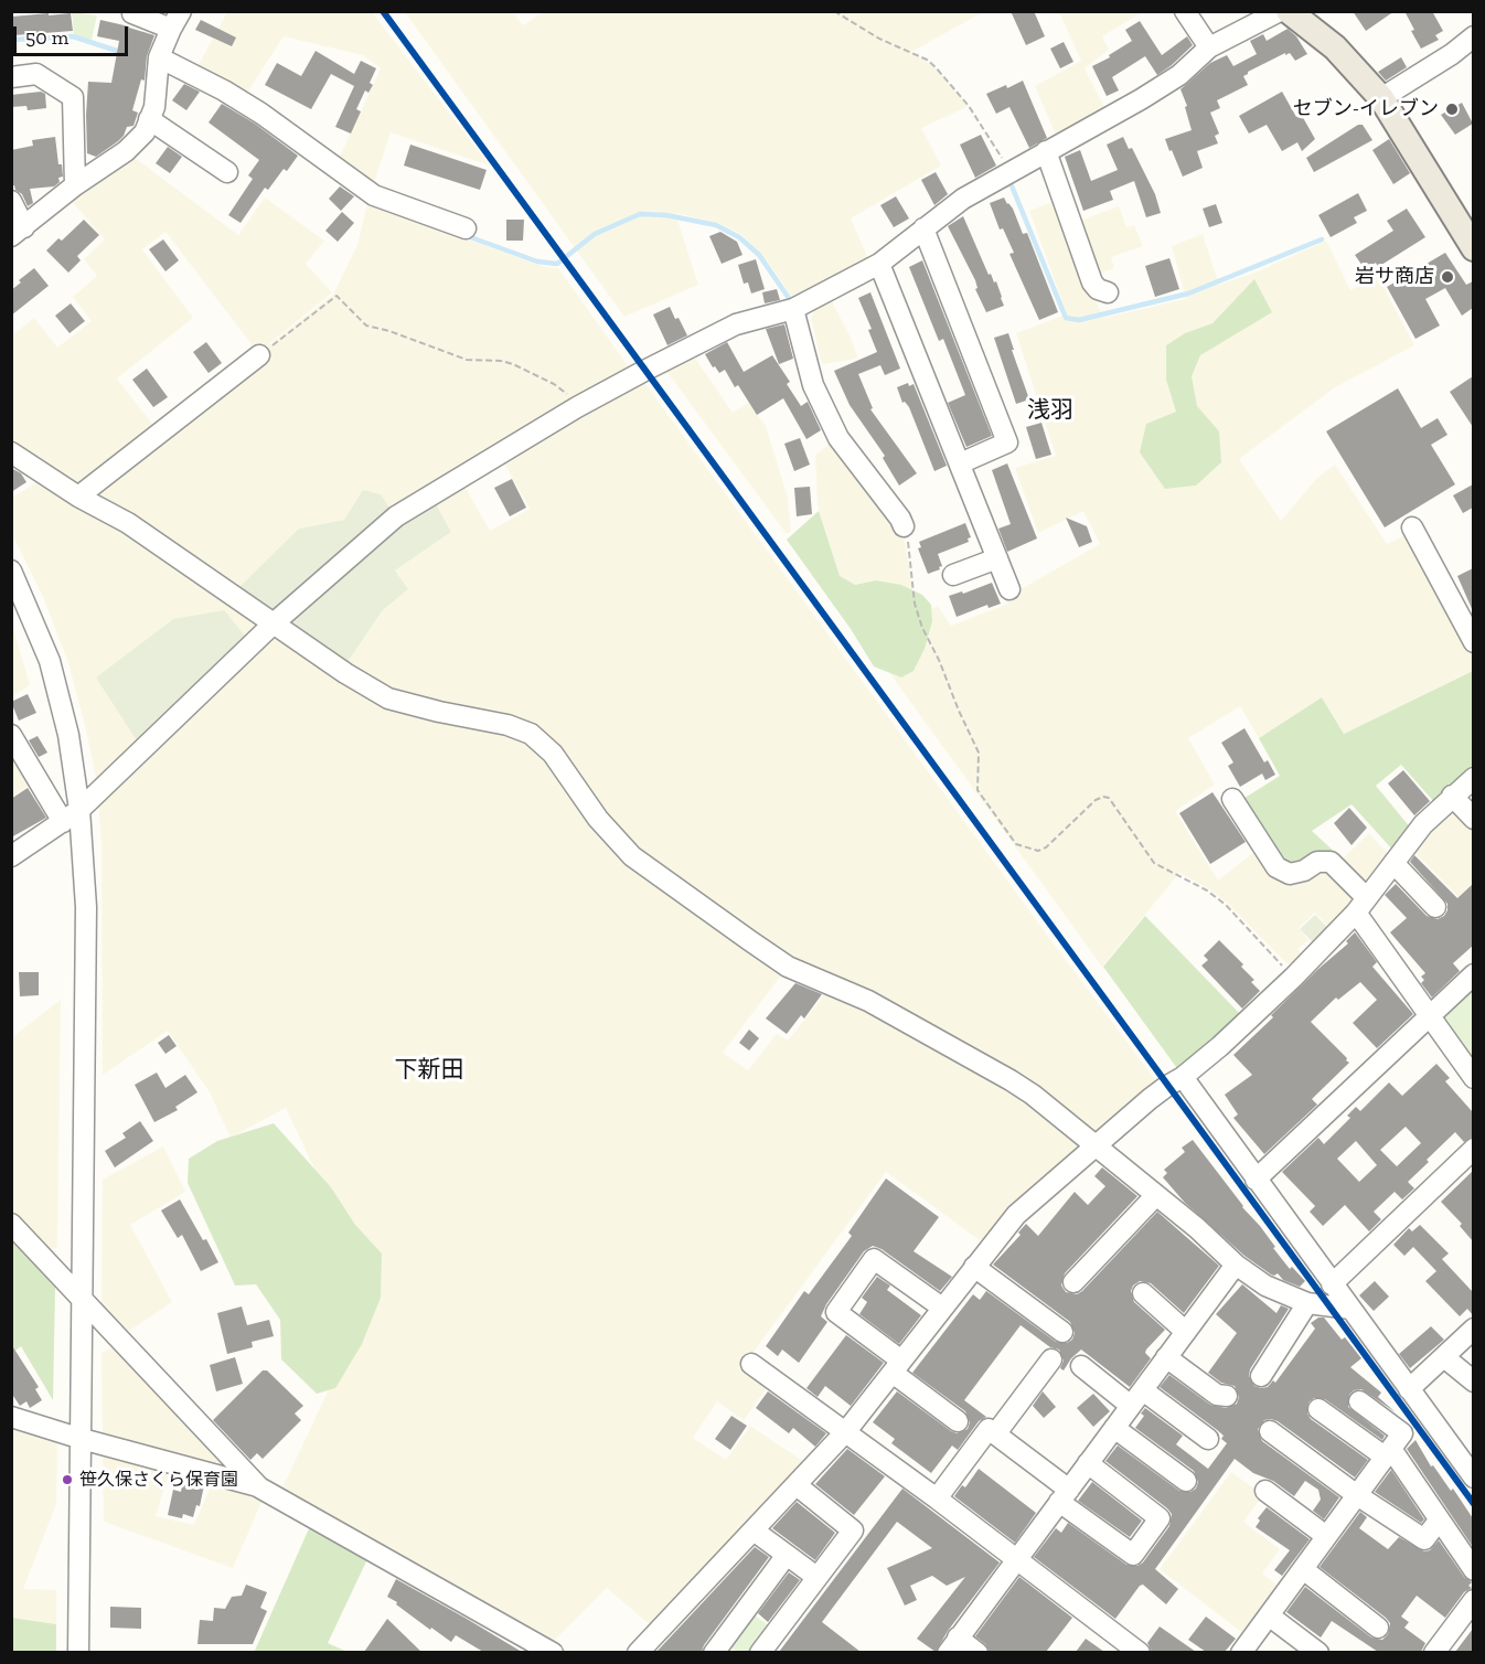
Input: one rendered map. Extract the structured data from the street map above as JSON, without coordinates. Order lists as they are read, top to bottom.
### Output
{
  "districts": ["浅羽", "下新田"],
  "places": ["セブン-イレブン", "岩サ商店", "笹久保さくら保育園"],
  "scale_bar": "50 m"
}
